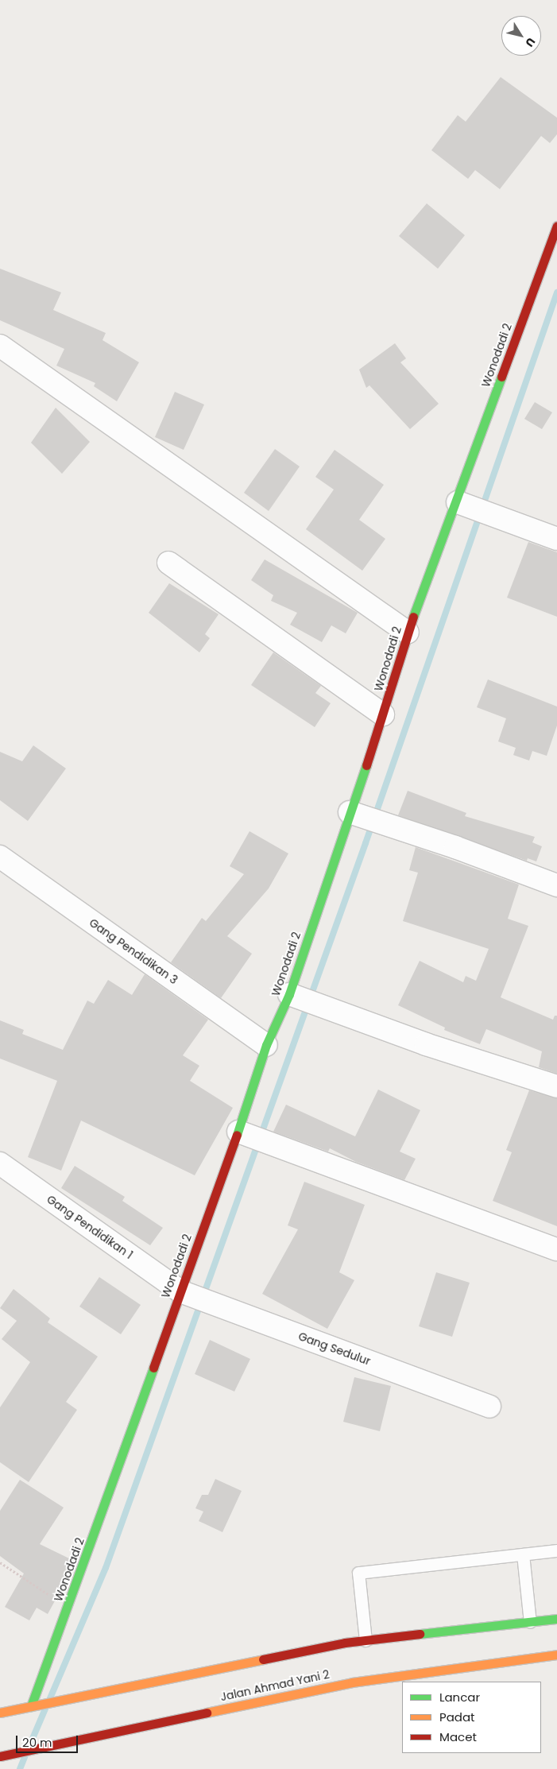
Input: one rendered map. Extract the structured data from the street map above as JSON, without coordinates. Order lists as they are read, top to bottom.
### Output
{
  "streets": {
    "main road": ["Wonodadi 2", "Jalan Ahmad Yani 2"],
    "street": ["Gang Pendidikan 3", "Gang Pendidikan 1", "Gang Sedulur"]
  },
  "crossings": [
    ["Wonodadi 2", "Gang Pendidikan 3"],
    ["Wonodadi 2", "Gang Pendidikan 1"],
    ["Wonodadi 2", "Gang Sedulur"],
    ["Gang Pendidikan 1", "Gang Sedulur"]
  ],
  "legend": ["Lancar", "Padat", "Macet"],
  "scale_bar": "20 m",
  "north": "bottom right"
}
